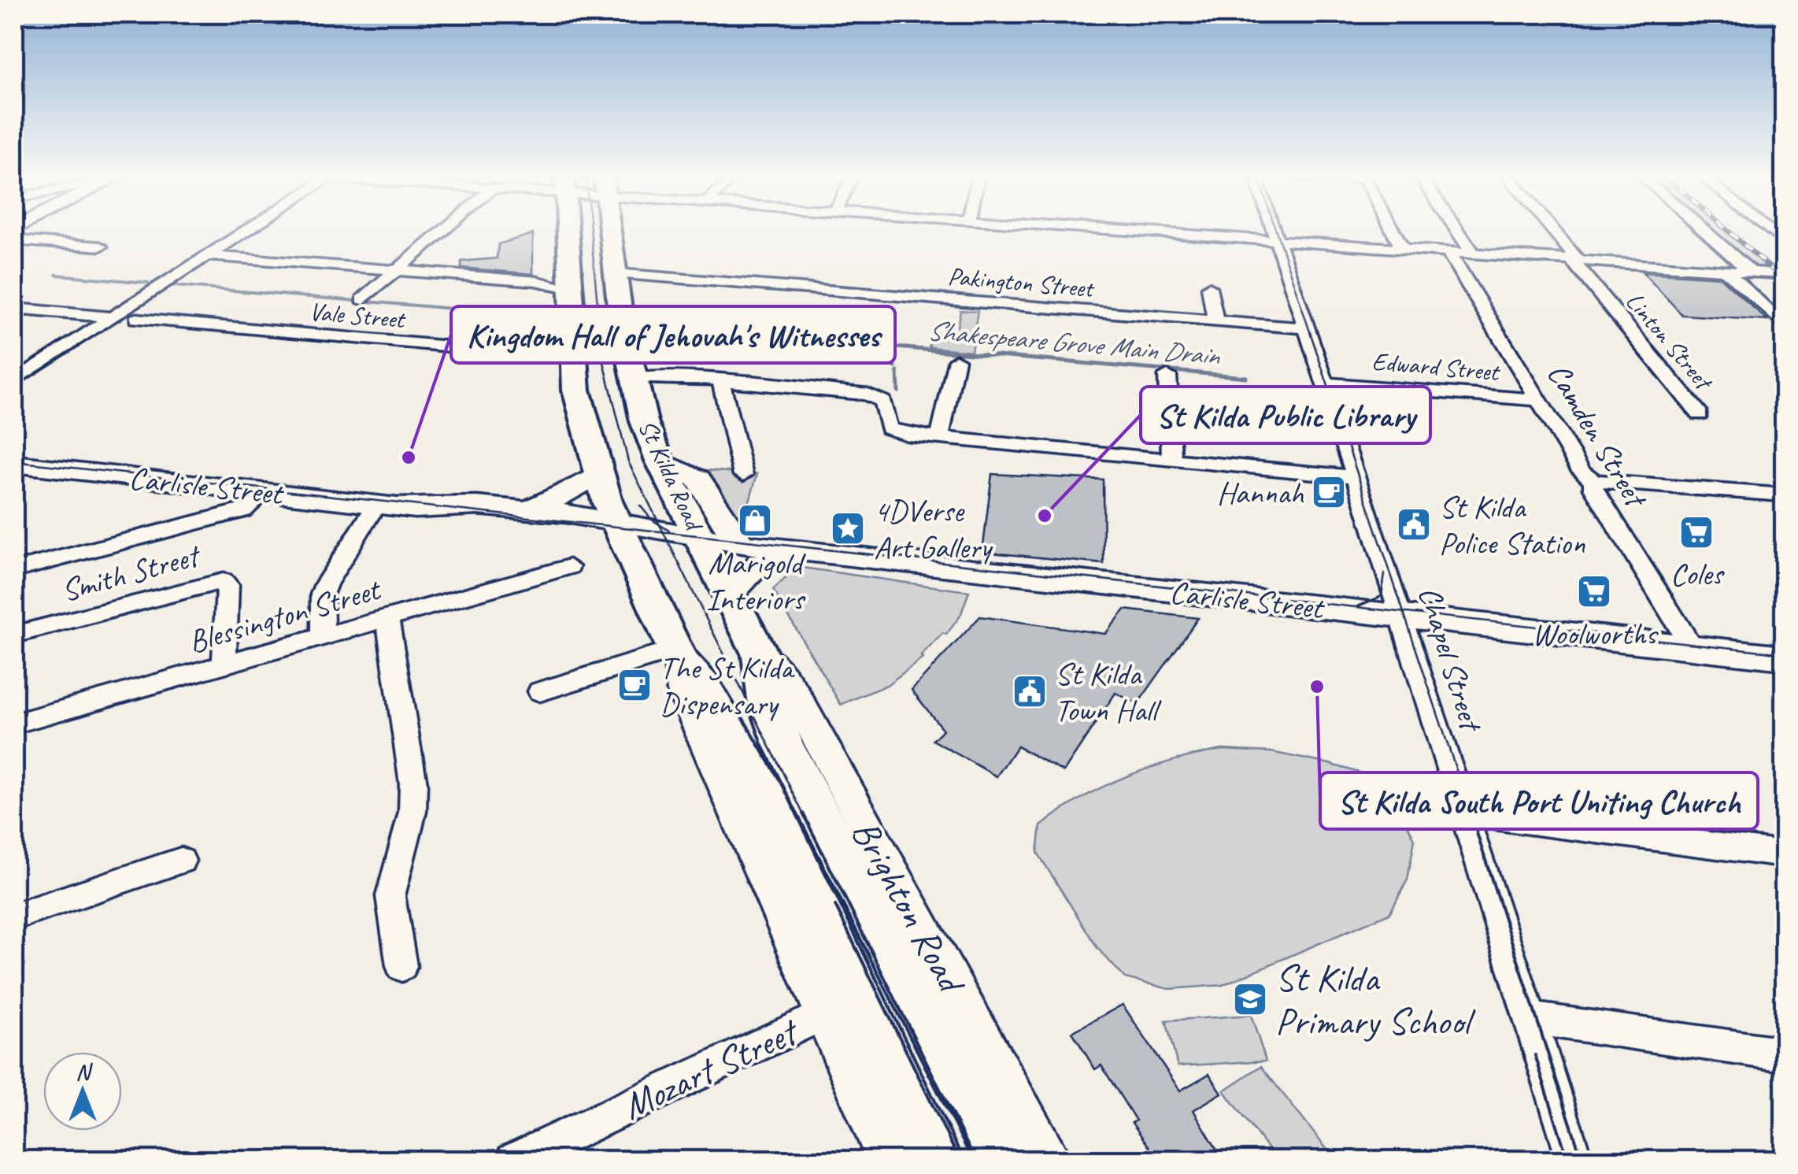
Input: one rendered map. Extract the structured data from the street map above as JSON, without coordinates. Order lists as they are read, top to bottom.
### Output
{
  "streets": {
    "highway": ["St Kilda Road", "Brighton Road"],
    "main road": ["Carlisle Street"],
    "street": [
      "Pakington Street",
      "Vale Street",
      "Linton Street",
      "Edward Street",
      "Camden Street",
      "Smith Street",
      "Blessington Street",
      "Chapel Street",
      "Mozart Street"
    ]
  },
  "crossings": [
    ["Pakington Street", "St Kilda Road"],
    ["Pakington Street", "Chapel Street"],
    ["Vale Street", "St Kilda Road"],
    ["Edward Street", "Camden Street"],
    ["Edward Street", "Chapel Street"],
    ["Camden Street", "Carlisle Street"],
    ["St Kilda Road", "Carlisle Street"],
    ["St Kilda Road", "Brighton Road"],
    ["Carlisle Street", "Chapel Street"],
    ["Carlisle Street", "Brighton Road"],
    ["Smith Street", "Blessington Street"],
    ["Brighton Road", "Mozart Street"]
  ],
  "water": ["Shakespeare Grove Main Drain"],
  "places": {
    "other": ["Kingdom Hall of Jehovah's Witnesses", "St Kilda Public Library", "St Kilda South Port Uniting Church"],
    "cafe": ["Hannah", "The St Kilda Dispensary"],
    "shop": ["Marigold Interiors"],
    "public building": ["St Kilda Police Station", "St Kilda Town Hall"],
    "place": ["4DVerse Art Gallery"],
    "supermarket": ["Coles", "Woolworths"],
    "school or university": ["St Kilda Primary School"]
  },
  "north": "top"
}
